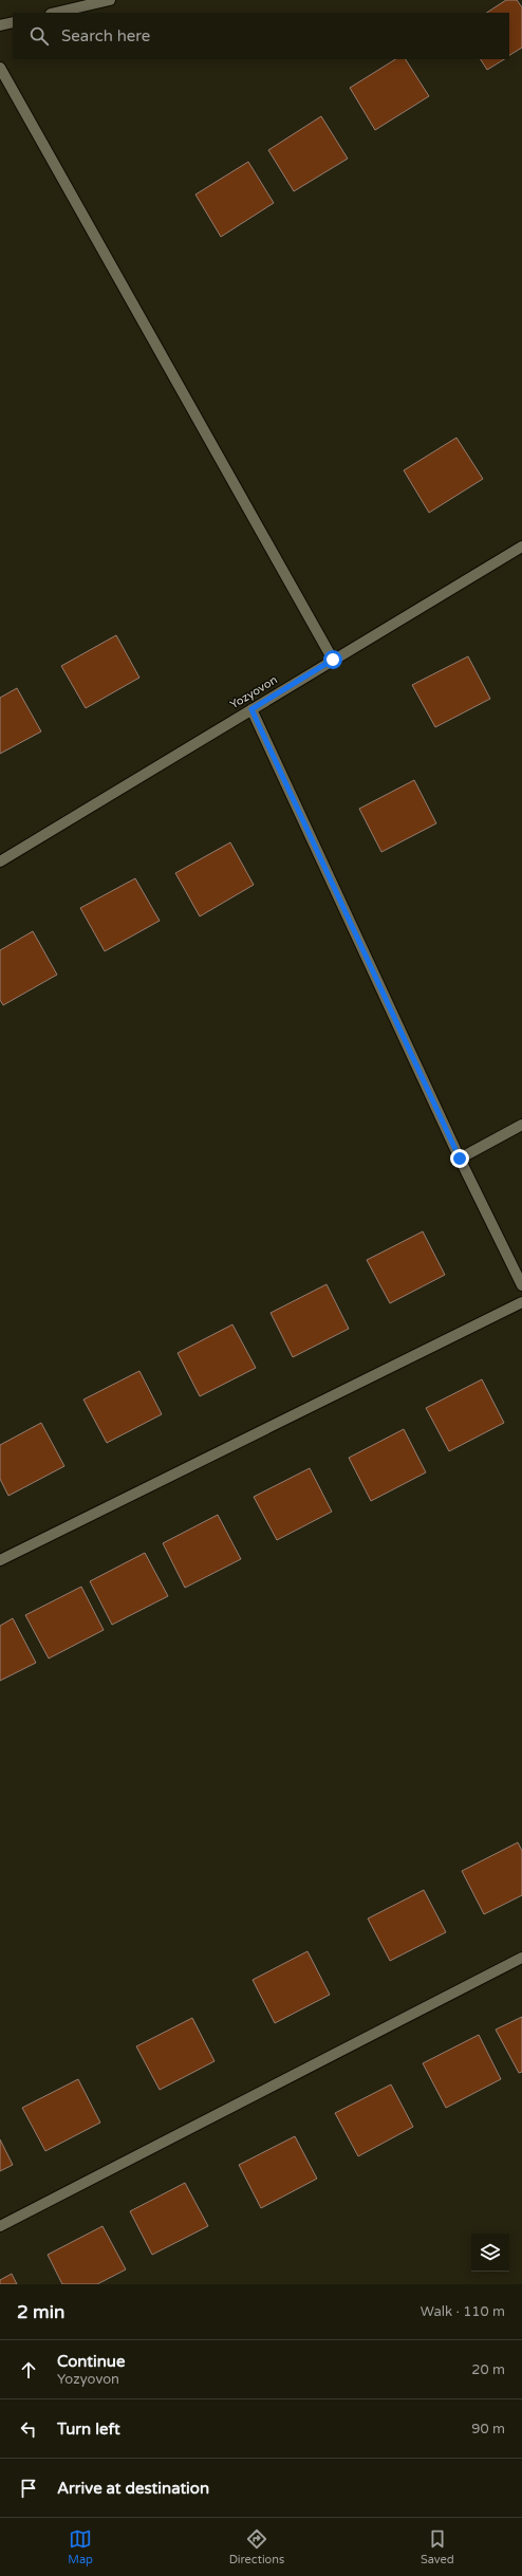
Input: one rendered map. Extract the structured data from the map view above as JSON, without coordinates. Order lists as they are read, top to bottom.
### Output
{
  "streets": {
    "street": ["Yozyovon"]
  },
  "page": {
    "search": "Search here",
    "heading": ["2 min", "Walk · 110 m"],
    "list": [
      ["Continue", "Yozyovon", "20 m"],
      ["Turn left", "90 m"],
      "Arrive at destination"
    ],
    "nav": ["Map", "Directions", "Saved"]
  }
}
